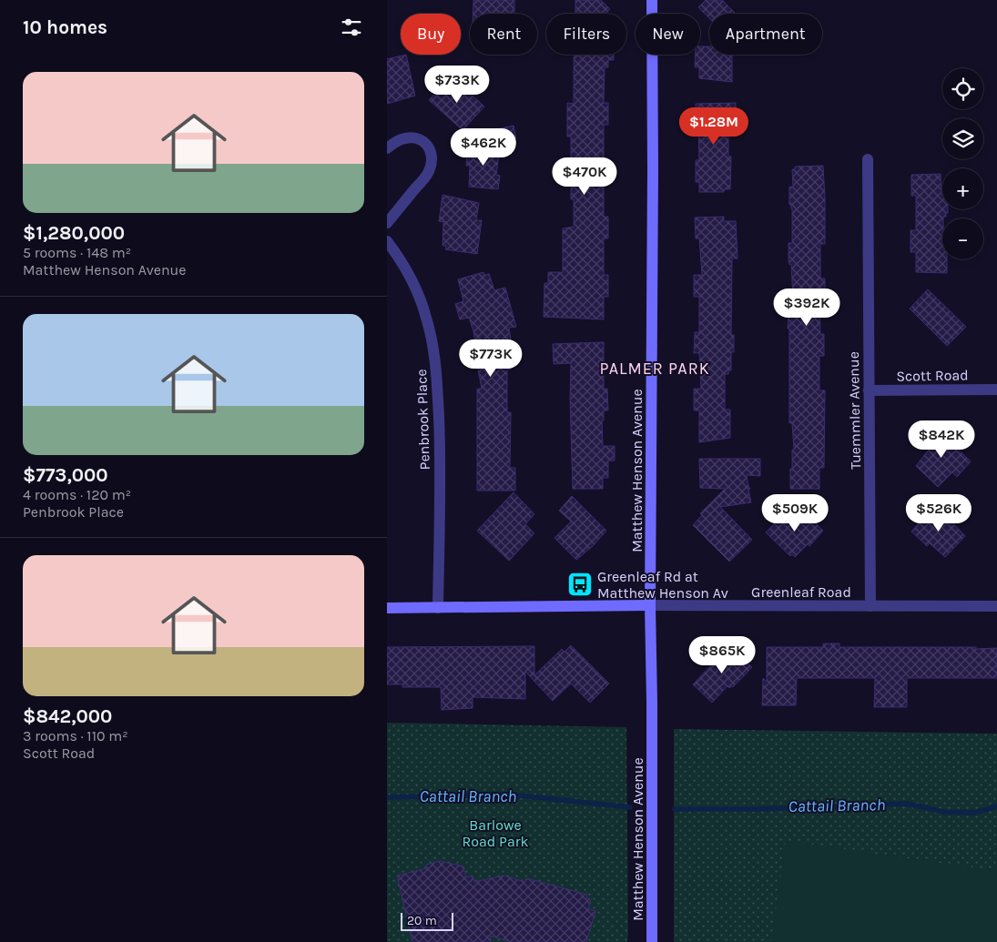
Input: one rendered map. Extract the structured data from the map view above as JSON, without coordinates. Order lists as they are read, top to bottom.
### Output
{
  "streets": {
    "street": [
      "Scott Road",
      "Tuemmler Avenue",
      "Penbrook Place",
      "Matthew Henson Avenue",
      "Greenleaf Road"
    ]
  },
  "crossings": [
    ["Scott Road", "Tuemmler Avenue"],
    ["Tuemmler Avenue", "Greenleaf Road"],
    ["Penbrook Place", "Greenleaf Road"],
    ["Matthew Henson Avenue", "Greenleaf Road"]
  ],
  "districts": ["PALMER PARK"],
  "water": ["Cattail Branch"],
  "parks": ["Barlowe Road Park"],
  "places": {
    "bus stop": ["Greenleaf Rd at Matthew Henson Av"]
  },
  "scale_bar": "20 m",
  "page": {
    "heading": "10 homes",
    "chip": [
      "Buy",
      "Rent",
      "Filters",
      "New",
      "Apartment"
    ],
    "list": [
      {
        "name": "$1,280,000",
        "note": "5 rooms · 148 m² · Matthew Henson Avenue"
      },
      {
        "name": "$773,000",
        "note": "4 rooms · 120 m² · Penbrook Place"
      },
      {
        "name": "$842,000",
        "note": "3 rooms · 110 m² · Scott Road"
      }
    ],
    "price": [
      "$733K",
      "$1.28M",
      "$462K",
      "$470K",
      "$392K",
      "$773K",
      "$842K",
      "$509K",
      "$526K",
      "$865K"
    ],
    "map_buttons": ["+", "−"],
    "scale": "20 m"
  }
}
